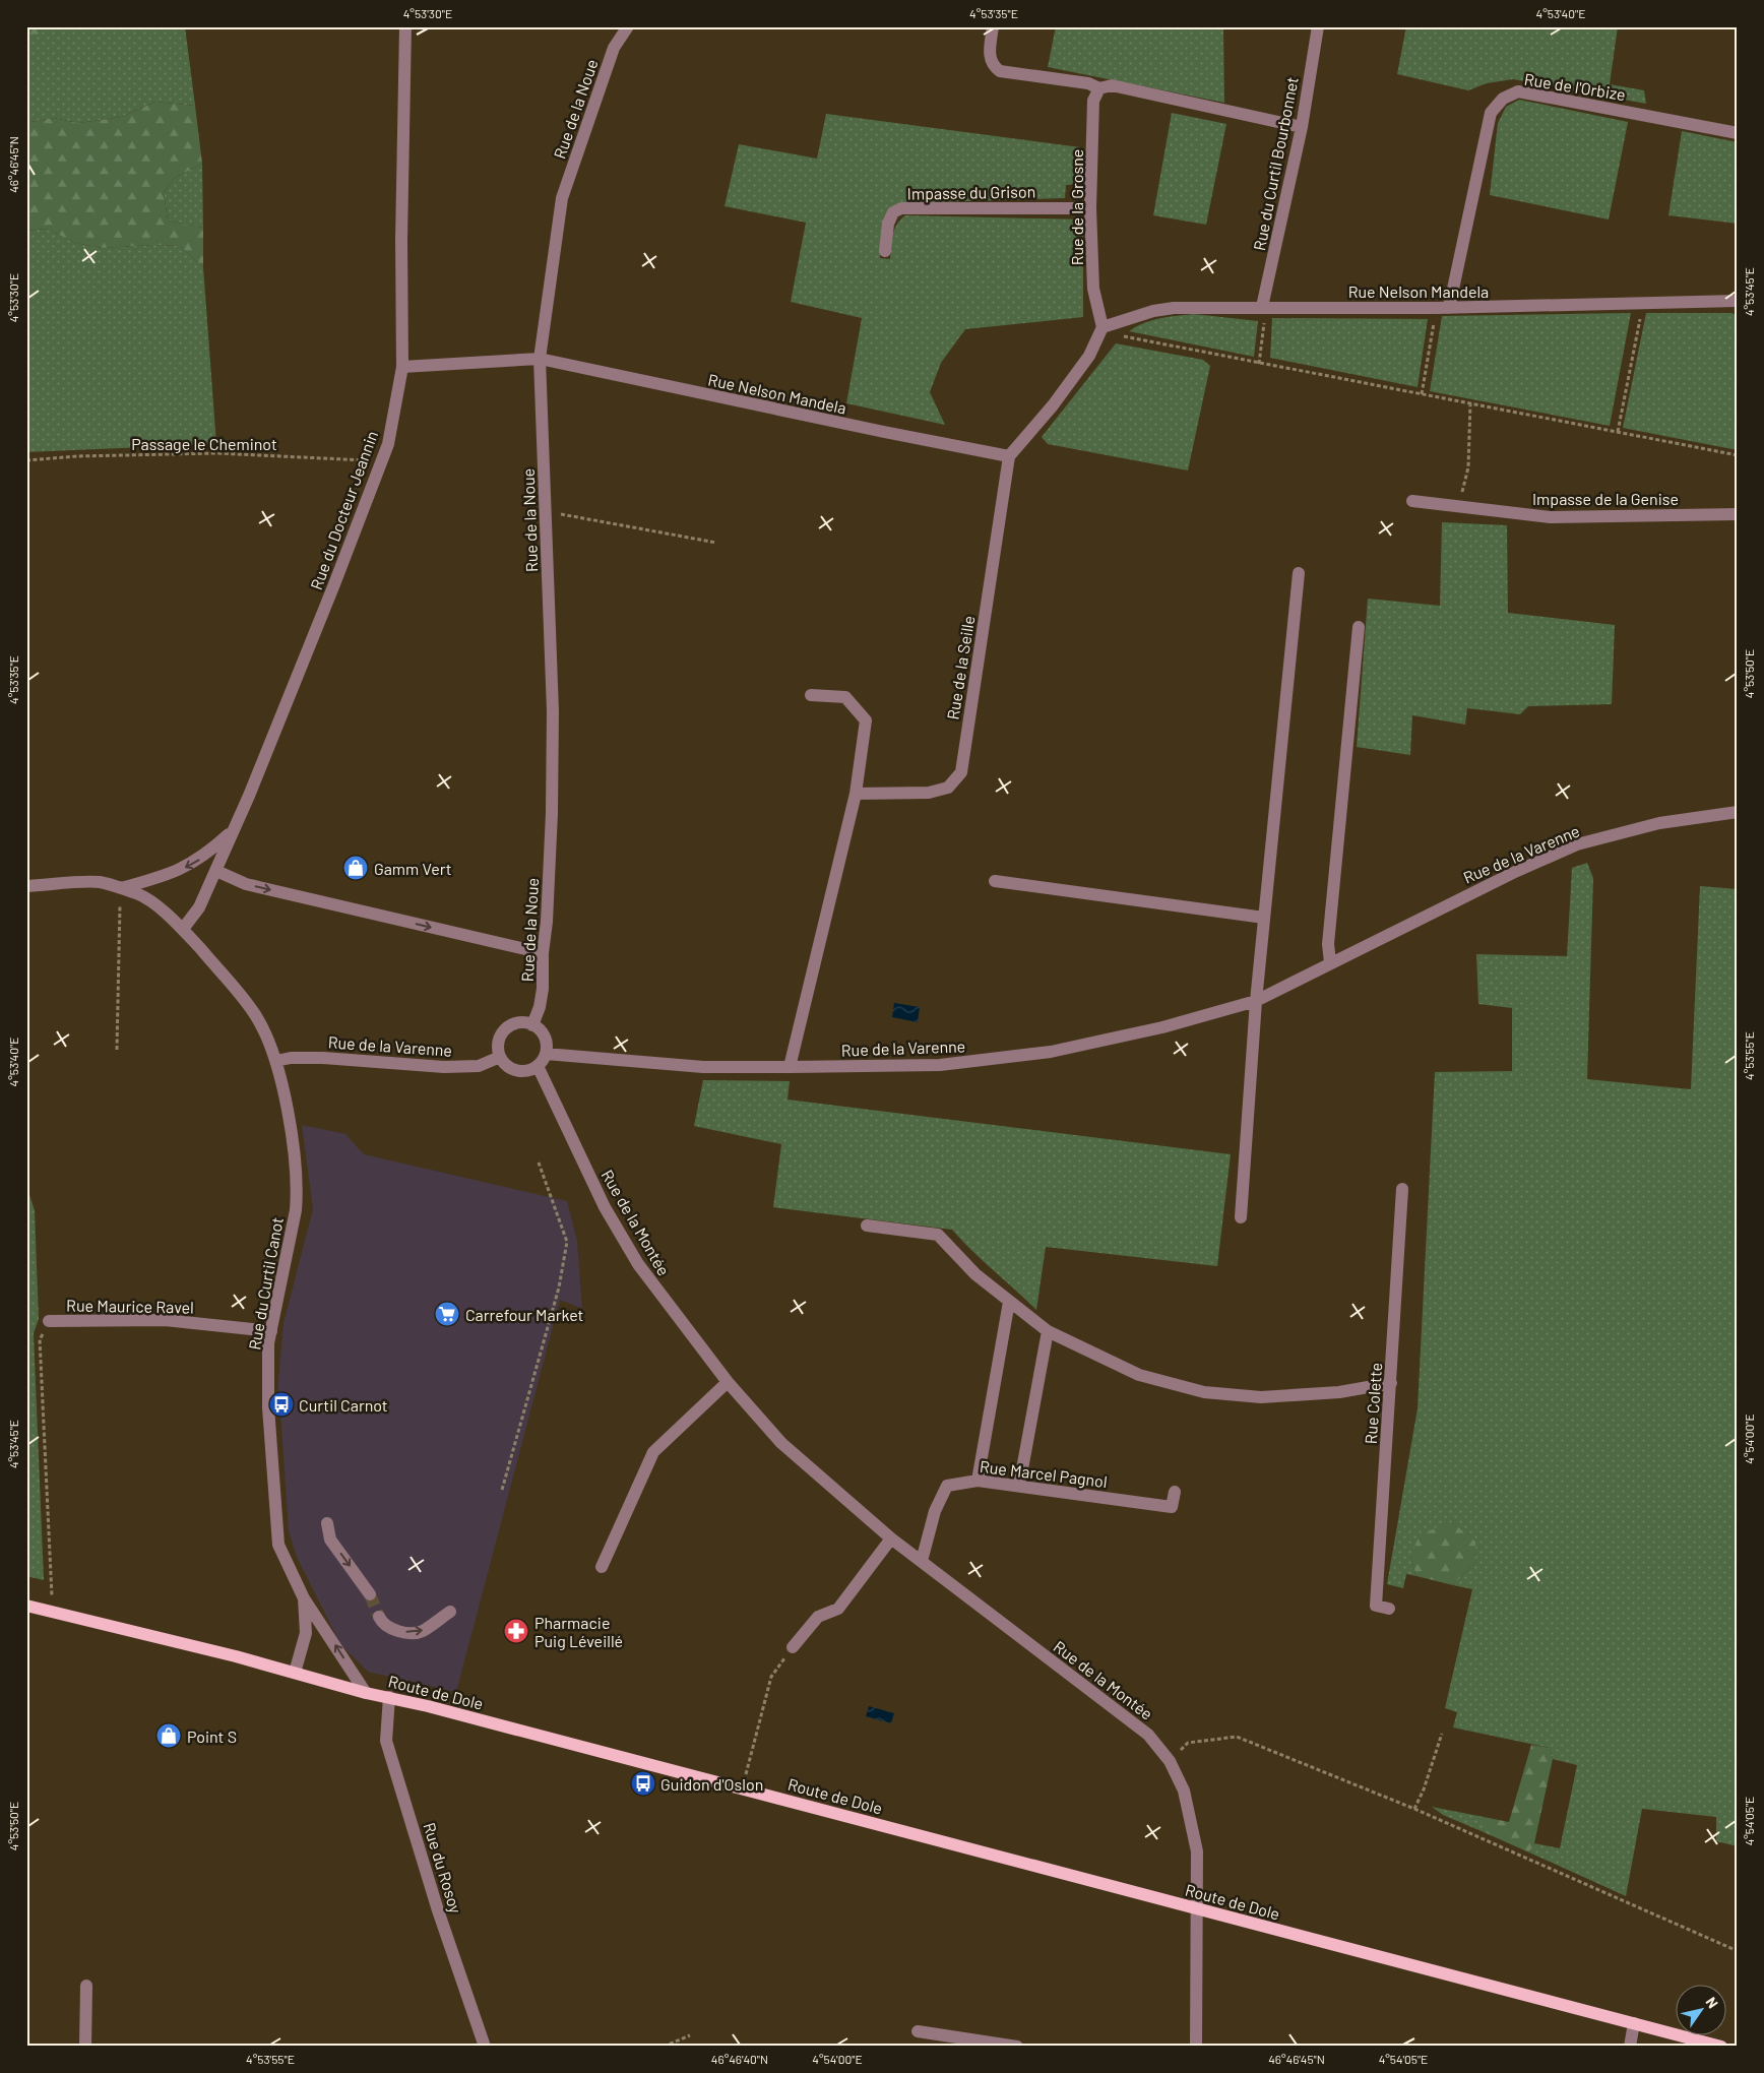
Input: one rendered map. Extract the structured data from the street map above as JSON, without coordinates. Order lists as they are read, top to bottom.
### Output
{
  "streets": {
    "main road": ["Route de Dole"],
    "street": [
      "Rue de l'Orbize",
      "Rue de la Noue",
      "Rue du Curtil Bourbonnet",
      "Impasse du Grison",
      "Rue de la Grosne",
      "Rue Nelson Mandela",
      "Impasse de la Genise",
      "Rue du Docteur Jeannin",
      "Rue de la Seille",
      "Rue de la Varenne",
      "Rue de la Montée",
      "Rue du Curtil Canot",
      "Rue Maurice Ravel",
      "Rue Colette",
      "Rue Marcel Pagnol",
      "Rue du Rosoy"
    ],
    "path": ["Passage le Cheminot"]
  },
  "crossings": [
    ["Rue de l'Orbize", "Rue Nelson Mandela"],
    ["Rue de la Noue", "Rue Nelson Mandela"],
    ["Rue de la Noue", "Rue de la Varenne"],
    ["Rue de la Noue", "Rue de la Montée"],
    ["Rue du Curtil Bourbonnet", "Rue Nelson Mandela"],
    ["Impasse du Grison", "Rue de la Grosne"],
    ["Rue de la Grosne", "Rue Nelson Mandela"],
    ["Rue Nelson Mandela", "Rue du Docteur Jeannin"],
    ["Rue Nelson Mandela", "Rue de la Seille"],
    ["Passage le Cheminot", "Rue du Docteur Jeannin"],
    ["Rue du Docteur Jeannin", "Rue du Curtil Canot"],
    ["Rue de la Varenne", "Rue de la Montée"],
    ["Rue de la Varenne", "Rue du Curtil Canot"],
    ["Rue de la Montée", "Rue Marcel Pagnol"],
    ["Rue de la Montée", "Route de Dole"],
    ["Rue du Curtil Canot", "Rue Maurice Ravel"],
    ["Rue du Curtil Canot", "Route de Dole"],
    ["Route de Dole", "Rue du Rosoy"]
  ],
  "places": {
    "shop": ["Gamm Vert", "Point S"],
    "supermarket": ["Carrefour Market"],
    "bus stop": ["Curtil Carnot", "Guidon d'Oslon"],
    "pharmacy": ["Pharmacie Puig Léveillé"]
  },
  "north": "top right",
  "coordinates": [
    "4°53'30\"E",
    "4°53'35\"E",
    "4°53'40\"E",
    "46°46'45\"N",
    "4°53'45\"E",
    "4°53'50\"E",
    "4°53'55\"E",
    "4°54'00\"E",
    "4°54'05\"E",
    "46°46'40\"N"
  ]
}
